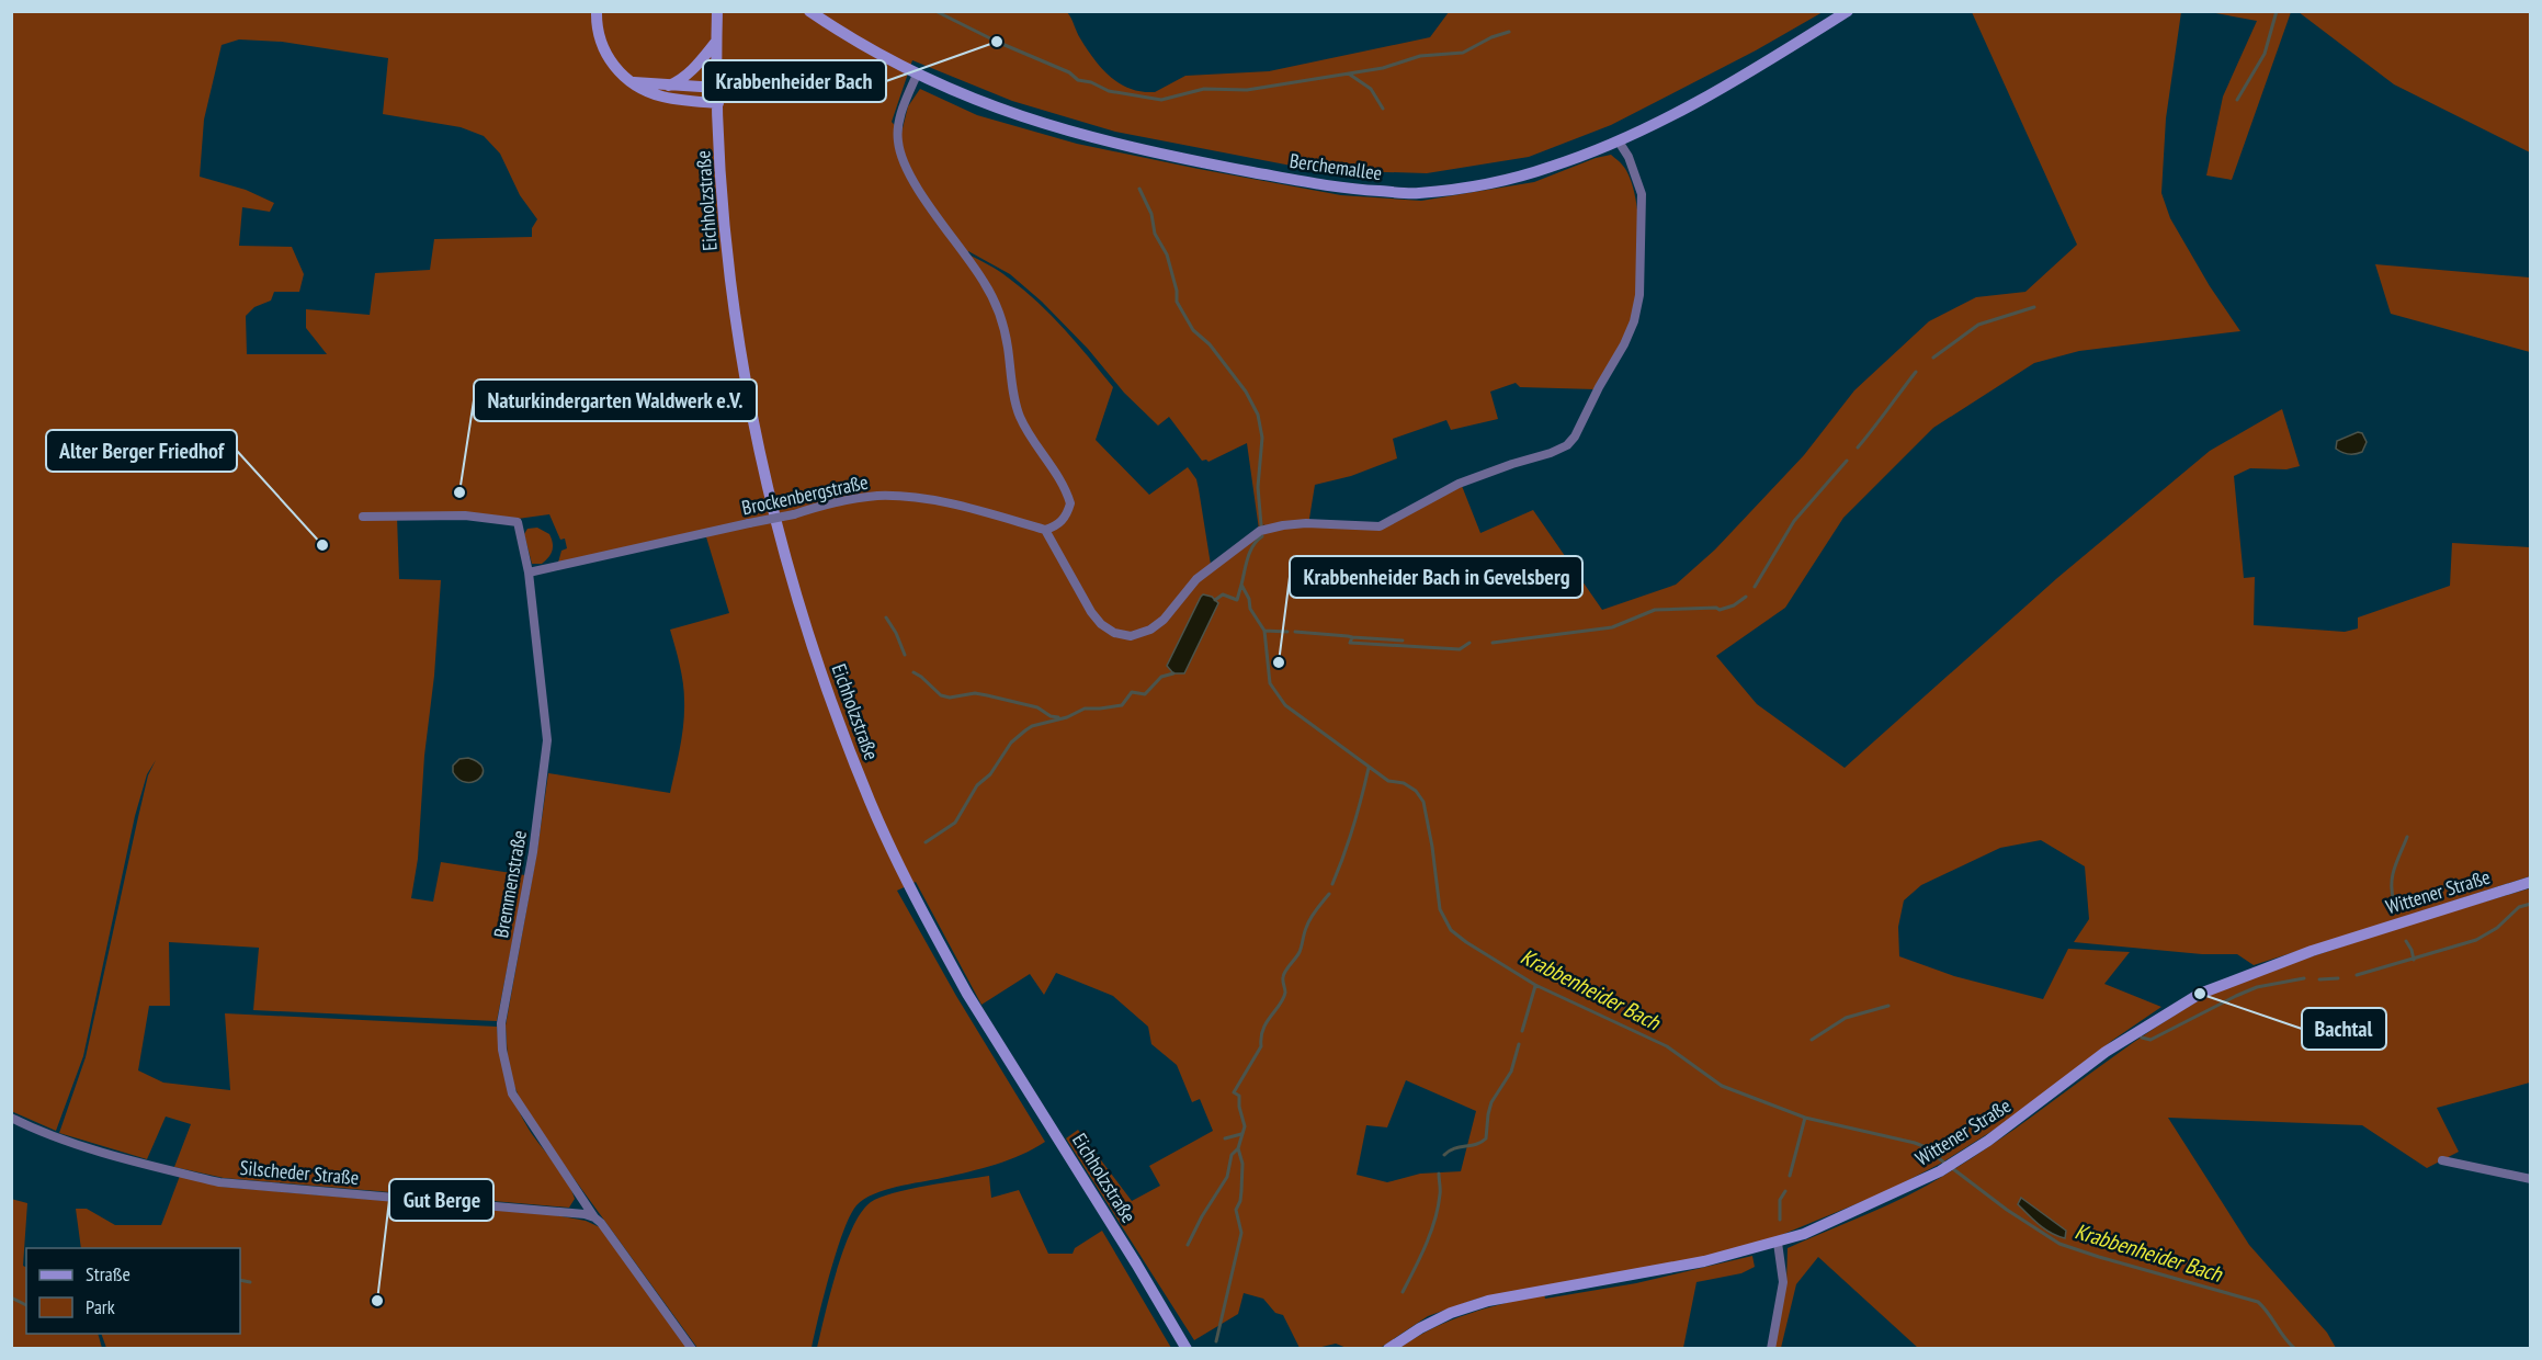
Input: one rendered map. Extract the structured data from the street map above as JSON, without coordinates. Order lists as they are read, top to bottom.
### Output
{
  "streets": {
    "main road": ["Berchemallee", "Eichholzstraße", "Wittener Straße"],
    "street": ["Brockenbergstraße", "Bremmenstraße", "Silscheder Straße"]
  },
  "crossings": [
    ["Brockenbergstraße", "Bremmenstraße"],
    ["Bremmenstraße", "Silscheder Straße"]
  ],
  "water": ["Krabbenheider Bach"],
  "places": [
    "Krabbenheider Bach",
    "Naturkindergarten Waldwerk e.V.",
    "Alter Berger Friedhof",
    "Krabbenheider Bach in Gevelsberg",
    "Bachtal",
    "Gut Berge"
  ],
  "legend": ["Straße", "Park"]
}
